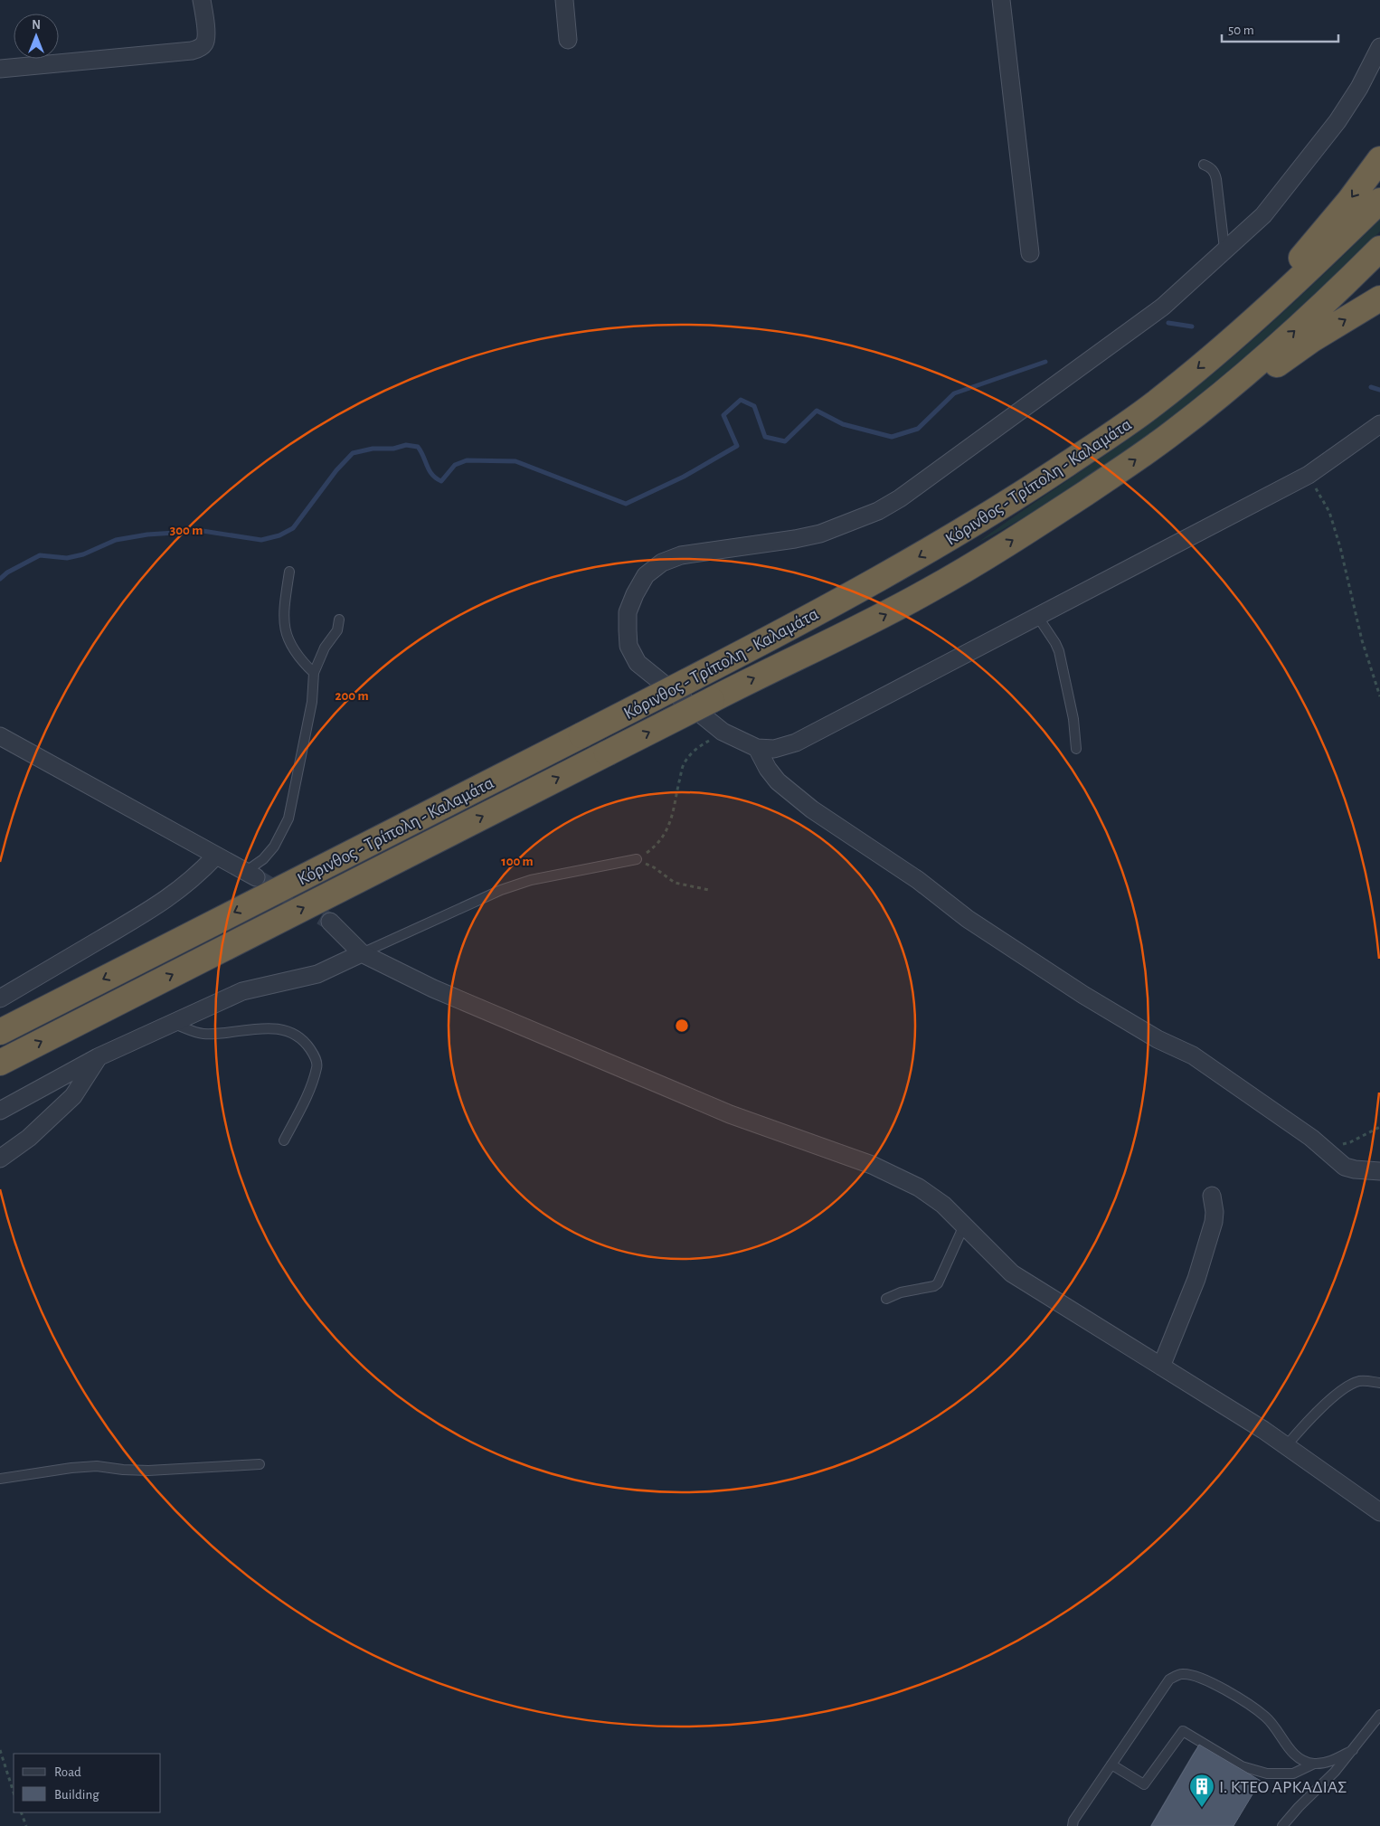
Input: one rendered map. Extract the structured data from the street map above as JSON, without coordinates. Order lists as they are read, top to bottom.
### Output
{
  "streets": {
    "highway": ["Κόρινθος - Τρίπολη - Καλαμάτα"]
  },
  "places": {
    "building": ["Ι. ΚΤΕΟ ΑΡΚΑΔΙΑΣ"]
  },
  "legend": ["Road", "Building"],
  "scale_bar": "50 m",
  "north": "top",
  "rings": ["300 m", "200 m", "100 m"]
}
